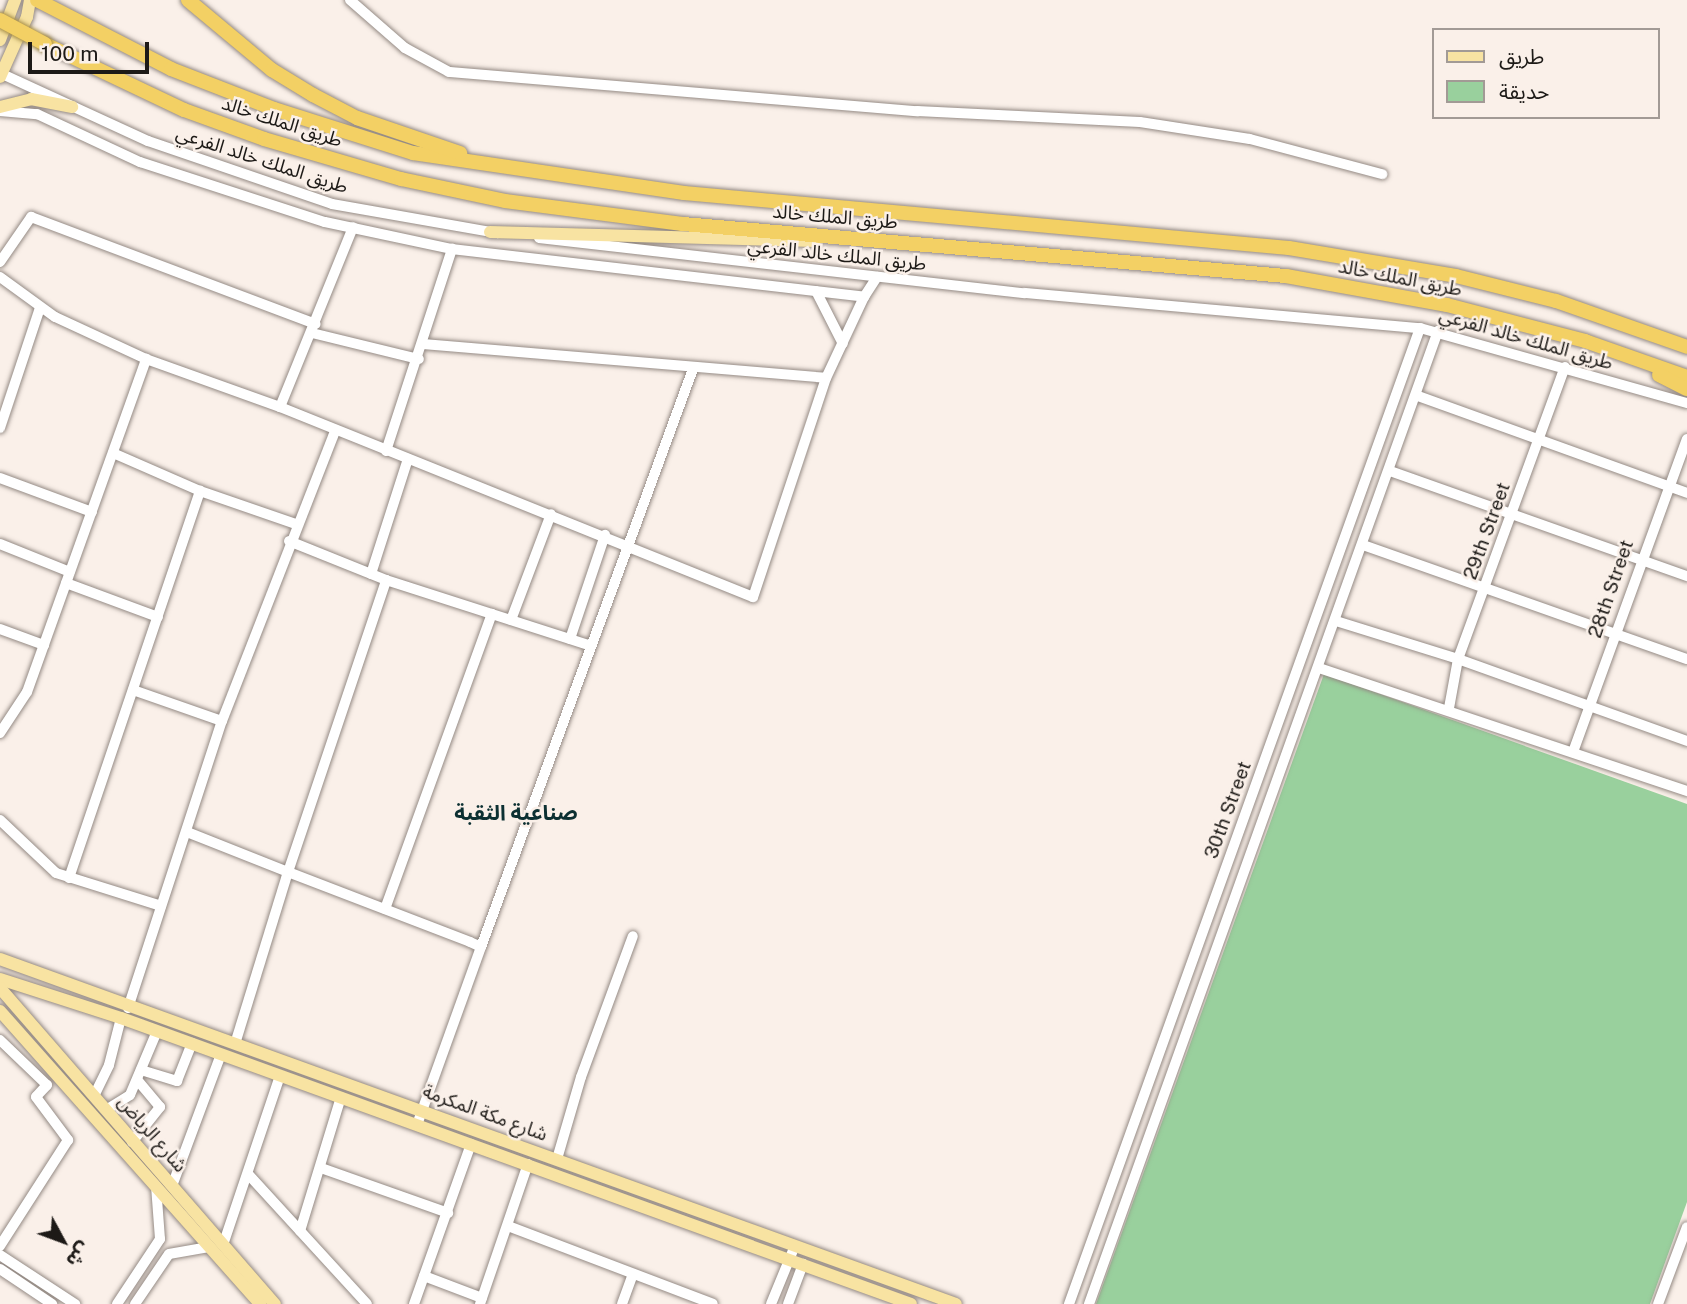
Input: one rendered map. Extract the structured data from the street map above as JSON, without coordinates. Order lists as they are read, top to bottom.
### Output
{
  "streets": {
    "highway": ["طريق الملك خالد"],
    "main road": ["شارع مكة المكرمة", "شارع الرياض"],
    "street": [
      "طريق الملك خالد الفرعي",
      "29th Street",
      "28th Street",
      "30th Street"
    ]
  },
  "crossings": [
    ["طريق الملك خالد الفرعي", "29th Street"],
    ["طريق الملك خالد الفرعي", "30th Street"]
  ],
  "districts": ["صناعية الثقبة"],
  "legend": ["طريق", "حديقة"],
  "scale_bar": "100 m",
  "north": "bottom right"
}
